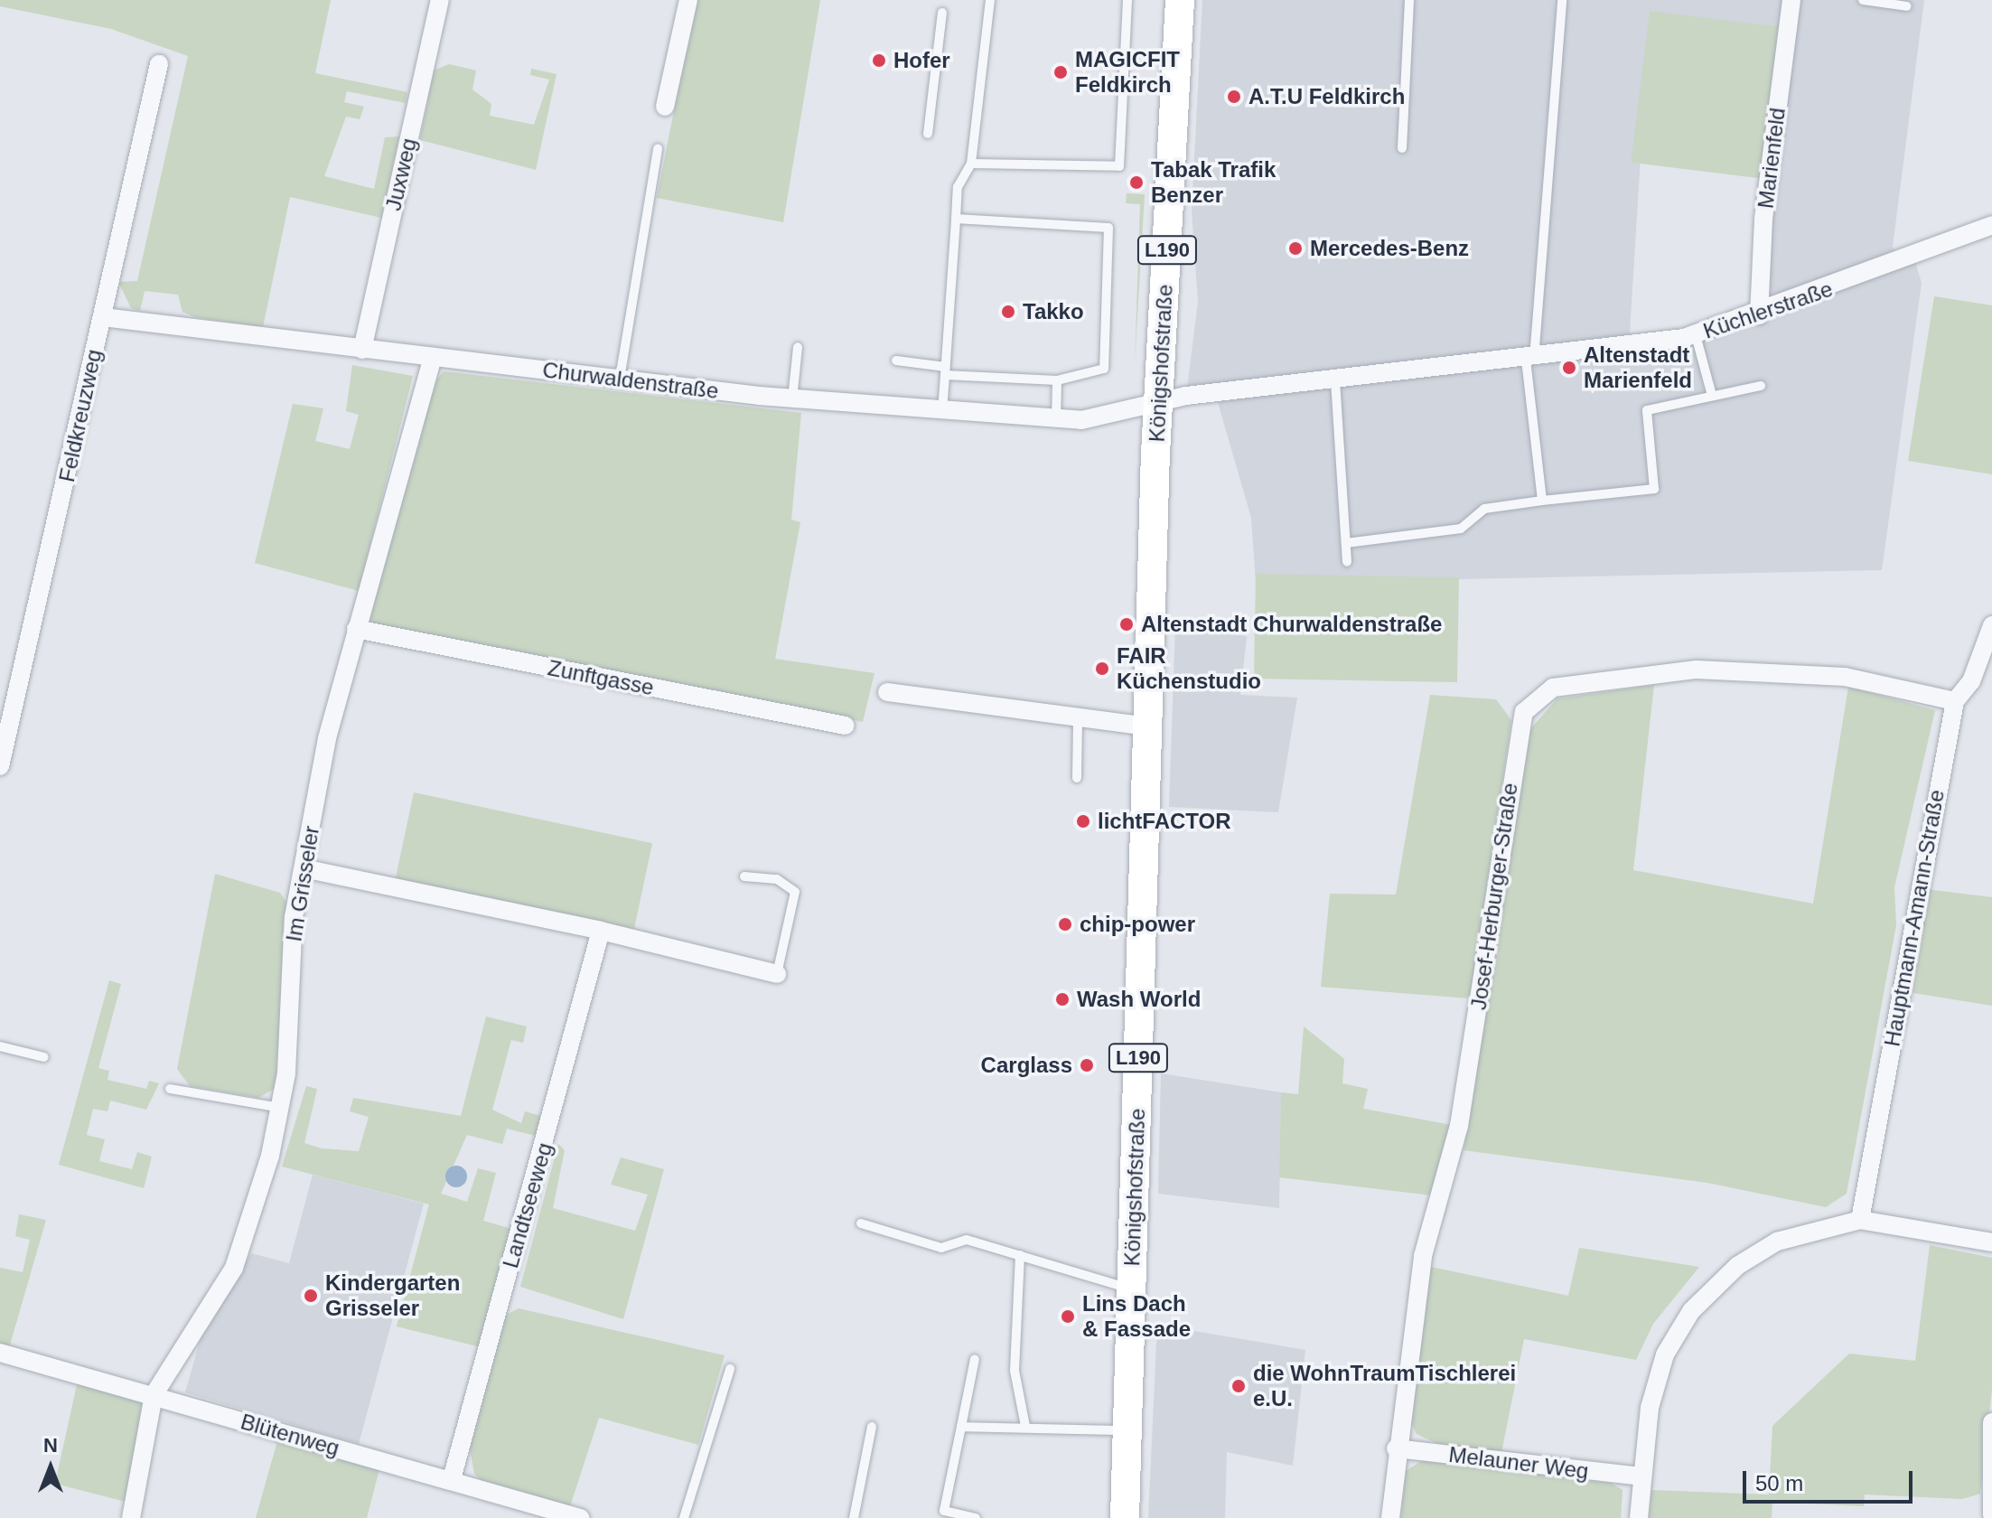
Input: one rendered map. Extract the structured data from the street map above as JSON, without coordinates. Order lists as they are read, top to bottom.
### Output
{
  "streets": {
    "main road": ["L190", "Königshofstraße"],
    "street": [
      "Marienfeld",
      "Juxweg",
      "Küchlerstraße",
      "Churwaldenstraße",
      "Feldkreuzweg",
      "Zunftgasse",
      "Im Grisseler",
      "Josef-Herburger-Straße",
      "Hauptmann-Amann-Straße",
      "Landtseeweg",
      "Blütenweg",
      "Melauner Weg"
    ]
  },
  "crossings": [
    ["Marienfeld", "Küchlerstraße"],
    ["Juxweg", "Churwaldenstraße"],
    ["Küchlerstraße", "Königshofstraße"],
    ["Küchlerstraße", "Churwaldenstraße"],
    ["Königshofstraße", "Churwaldenstraße"],
    ["Churwaldenstraße", "Feldkreuzweg"],
    ["Churwaldenstraße", "Im Grisseler"],
    ["Zunftgasse", "Im Grisseler"],
    ["Im Grisseler", "Blütenweg"],
    ["Josef-Herburger-Straße", "Hauptmann-Amann-Straße"],
    ["Josef-Herburger-Straße", "Melauner Weg"],
    ["Landtseeweg", "Blütenweg"]
  ],
  "places": [
    "Hofer",
    "MAGICFIT Feldkirch",
    "A.T.U Feldkirch",
    "Tabak Trafik Benzer",
    "Mercedes-Benz",
    "Takko",
    "Altenstadt Marienfeld",
    "Altenstadt Churwaldenstraße",
    "FAIR Küchenstudio",
    "lichtFACTOR",
    "chip-power",
    "Wash World",
    "Carglass",
    "Kindergarten Grisseler",
    "Lins Dach & Fassade",
    "die WohnTraumTischlerei e.U."
  ],
  "scale_bar": "50 m",
  "north": "top"
}
